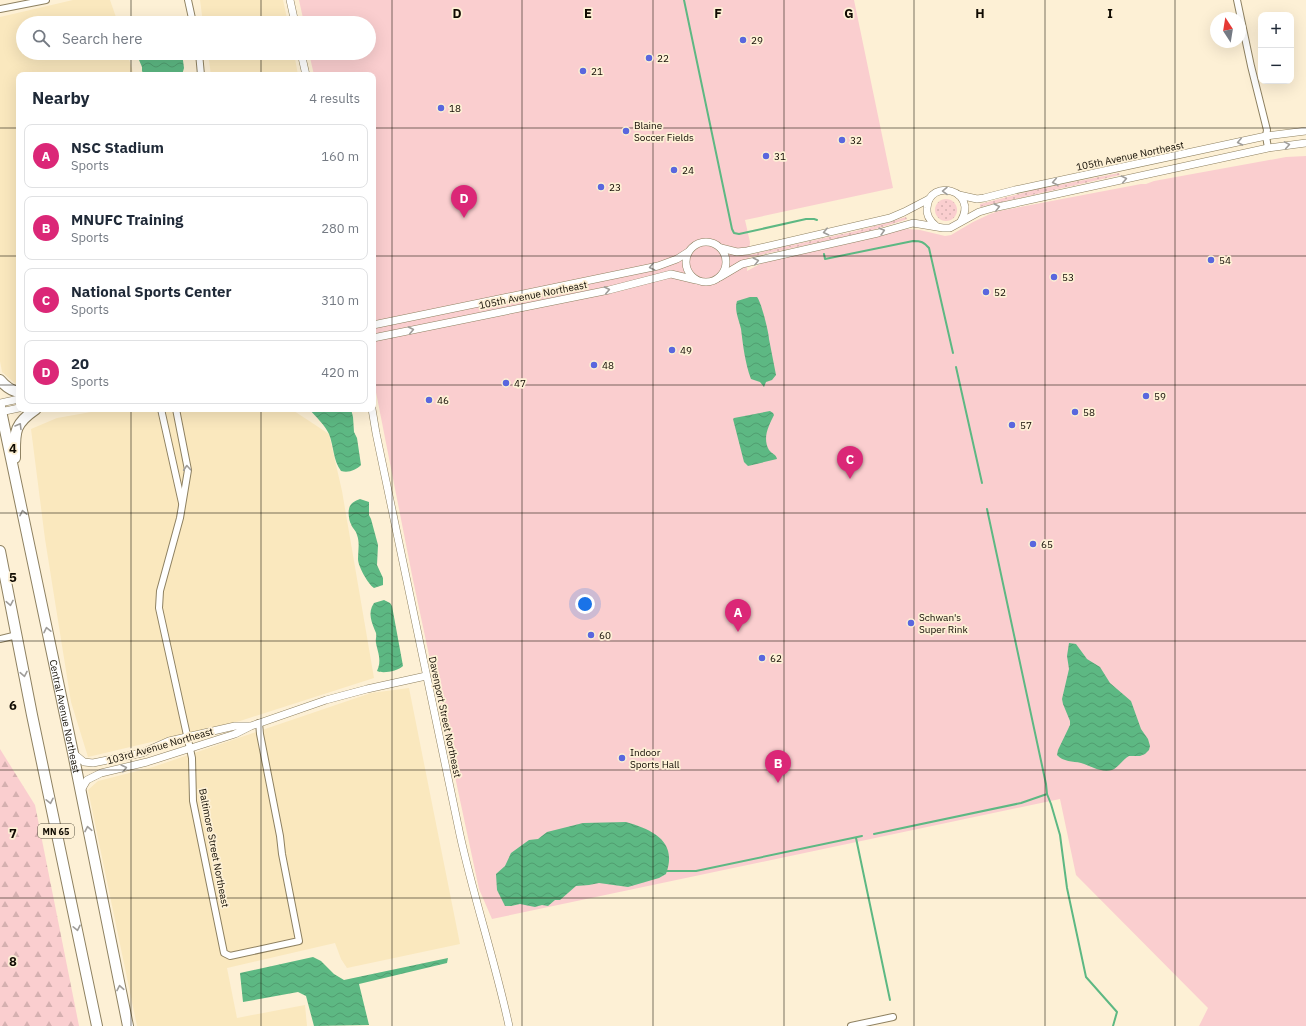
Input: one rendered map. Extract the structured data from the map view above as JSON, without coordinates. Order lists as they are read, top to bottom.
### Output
{
  "streets": {
    "highway": ["Central Avenue Northeast", "MN 65"],
    "street": [
      "105th Avenue Northeast",
      "Davenport Street Northeast",
      "103rd Avenue Northeast",
      "Baltimore Street Northeast"
    ]
  },
  "crossings": [
    ["Central Avenue Northeast", "103rd Avenue Northeast"],
    ["Davenport Street Northeast", "103rd Avenue Northeast"],
    ["103rd Avenue Northeast", "Baltimore Street Northeast"]
  ],
  "places": [
    "29",
    "22",
    "21",
    "18",
    "Blaine Soccer Fields",
    "32",
    "31",
    "24",
    "23",
    "54",
    "53",
    "52",
    "49",
    "48",
    "47",
    "59",
    "46",
    "58",
    "57",
    "65",
    "Schwan's Super Rink",
    "60",
    "62",
    "Indoor Sports Hall"
  ],
  "north": "top",
  "page": {
    "map_buttons": ["+", "−"],
    "search": "Search here",
    "heading": ["Nearby", "4 results"],
    "list": [
      {
        "mark": "A",
        "name": "NSC Stadium",
        "note": "Sports",
        "value": "160 m"
      },
      {
        "mark": "B",
        "name": "MNUFC Training",
        "note": "Sports",
        "value": "280 m"
      },
      {
        "mark": "C",
        "name": "National Sports Center",
        "note": "Sports",
        "value": "310 m"
      },
      {
        "mark": "D",
        "name": "20",
        "note": "Sports",
        "value": "420 m"
      }
    ],
    "pins": [
      "D",
      "C",
      "A",
      "B"
    ]
  },
  "grid": {
    "columns": [
      "D",
      "E",
      "F",
      "G",
      "H",
      "I"
    ],
    "rows": [
      "4",
      "5",
      "6",
      "7",
      "8"
    ]
  }
}
